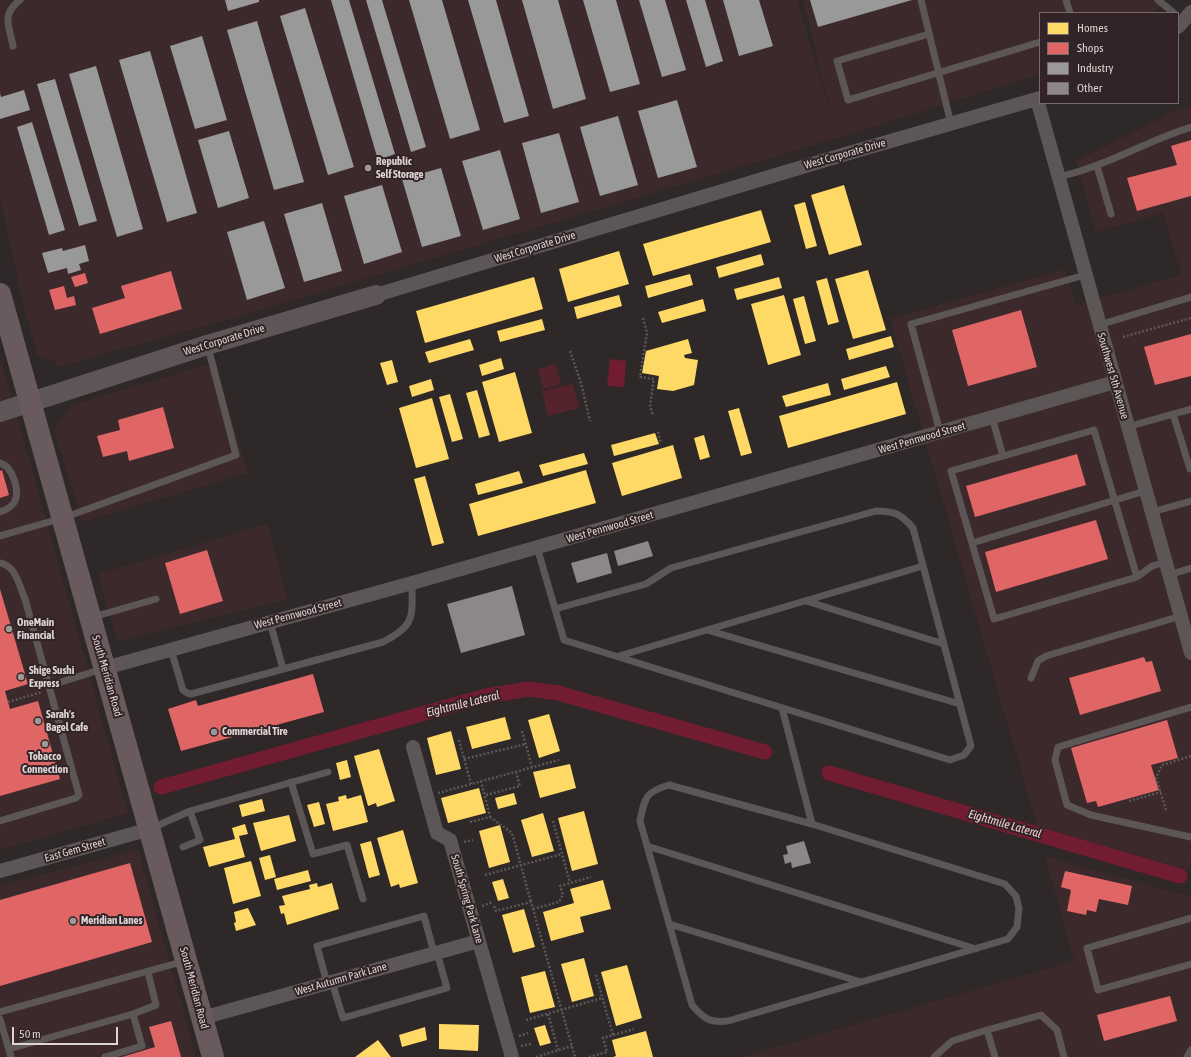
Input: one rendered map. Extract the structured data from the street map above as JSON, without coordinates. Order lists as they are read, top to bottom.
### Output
{
  "streets": {
    "main road": ["South Meridian Road"],
    "street": [
      "West Corporate Drive",
      "Southwest 5th Avenue",
      "West Pennwood Street",
      "East Gem Street",
      "South Spring Park Lane",
      "West Autumn Park Lane"
    ]
  },
  "crossings": [
    ["West Corporate Drive", "South Meridian Road"],
    ["Southwest 5th Avenue", "West Pennwood Street"],
    ["West Pennwood Street", "South Meridian Road"],
    ["South Meridian Road", "East Gem Street"],
    ["South Meridian Road", "West Autumn Park Lane"],
    ["South Spring Park Lane", "West Autumn Park Lane"]
  ],
  "water": ["Eightmile Lateral"],
  "places": [
    "Republic Self Storage",
    "OneMain Financial",
    "Shige Sushi Express",
    "Sarah's Bagel Cafe",
    "Commercial Tire",
    "Tobacco Connection",
    "Meridian Lanes"
  ],
  "legend": [
    "Homes",
    "Shops",
    "Industry",
    "Other"
  ],
  "scale_bar": "50 m"
}
